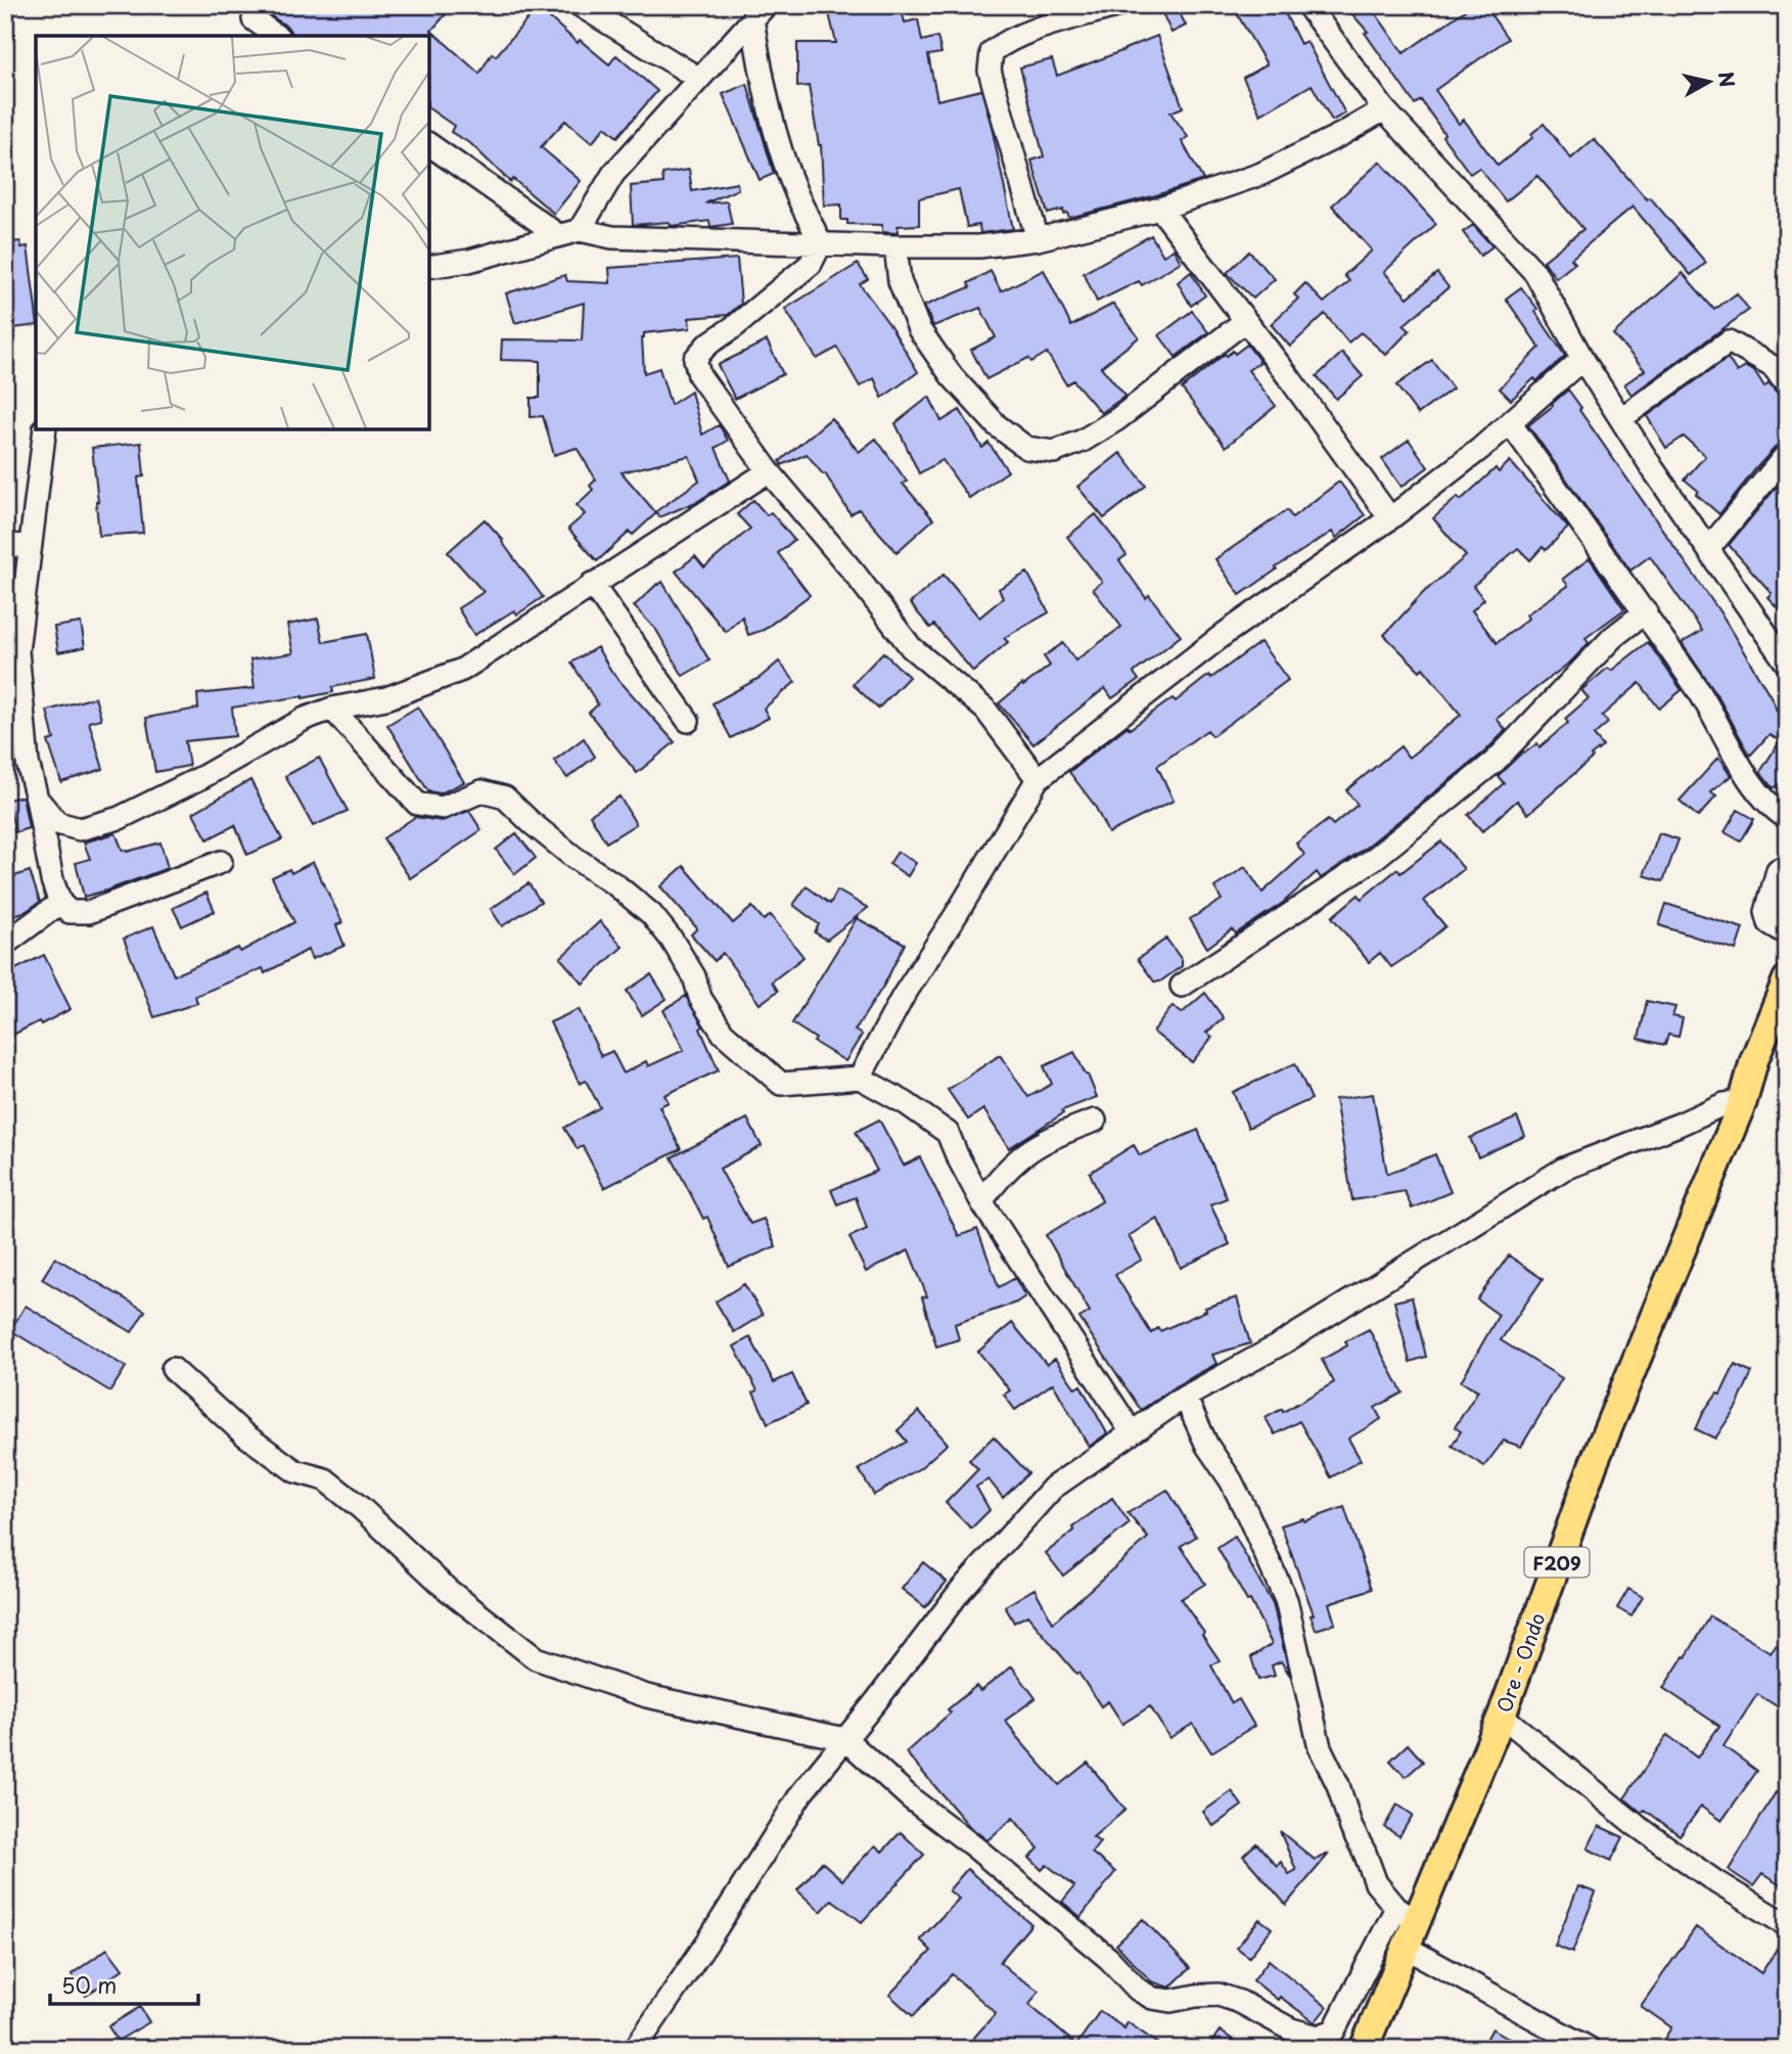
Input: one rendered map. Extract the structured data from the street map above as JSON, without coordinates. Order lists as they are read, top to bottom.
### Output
{
  "streets": {
    "main road": ["F209", "Ore - Ondo"]
  },
  "crossings": [
    ["F209", "Ore - Ondo"]
  ],
  "scale_bar": "50 m",
  "north": "right"
}
